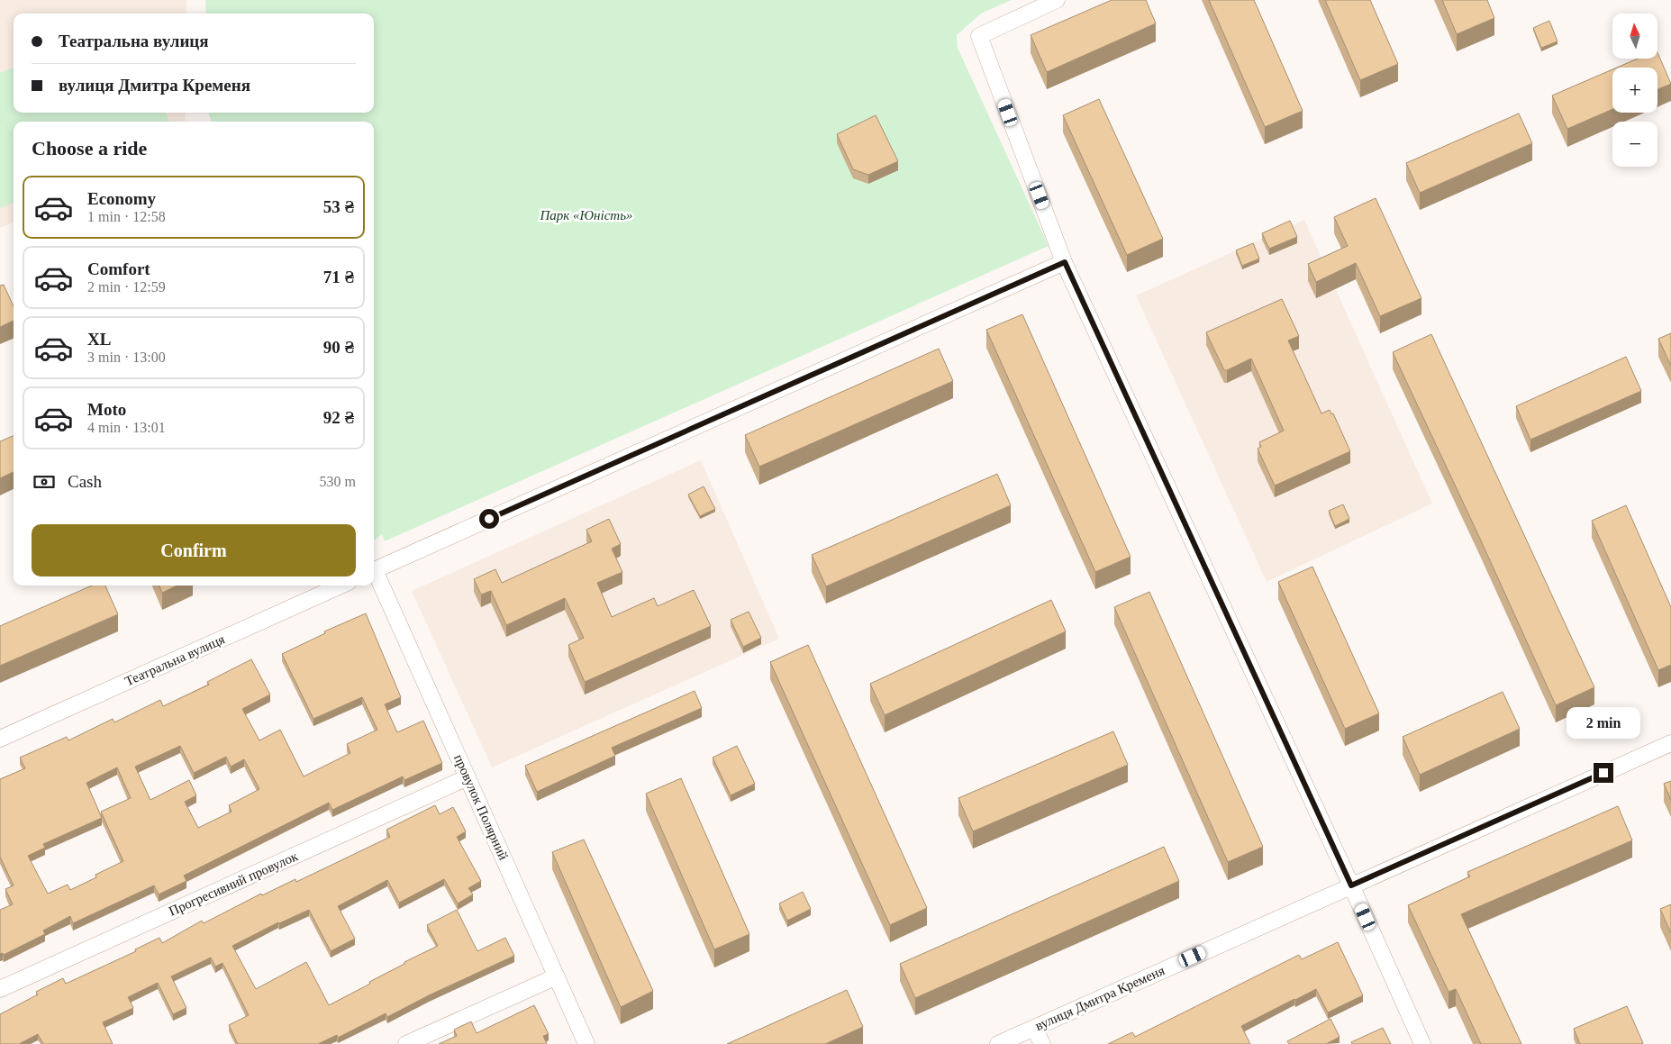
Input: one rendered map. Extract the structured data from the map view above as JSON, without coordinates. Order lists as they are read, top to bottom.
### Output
{
  "streets": {
    "street": [
      "Театральна вулиця",
      "провулок Полярний",
      "Прогресивний провулок",
      "вулиця Дмитра Кременя"
    ]
  },
  "crossings": [
    ["провулок Полярний", "Прогресивний провулок"]
  ],
  "parks": ["Парк «Юність»"],
  "north": "top",
  "page": {
    "map_buttons": ["+", "−"],
    "banner": ["Театральна вулиця", "вулиця Дмитра Кременя"],
    "heading": "Choose a ride",
    "list": [
      {
        "name": "Economy",
        "note": "1 min · 12:58",
        "value": "53 ₴"
      },
      {
        "name": "Comfort",
        "note": "2 min · 12:59",
        "value": "71 ₴"
      },
      {
        "name": "XL",
        "note": "3 min · 13:00",
        "value": "90 ₴"
      },
      {
        "name": "Moto",
        "note": "4 min · 13:01",
        "value": "92 ₴"
      }
    ],
    "pay": ["Cash", "530 m"],
    "buttons": "Confirm",
    "bubble": "2 min"
  }
}
